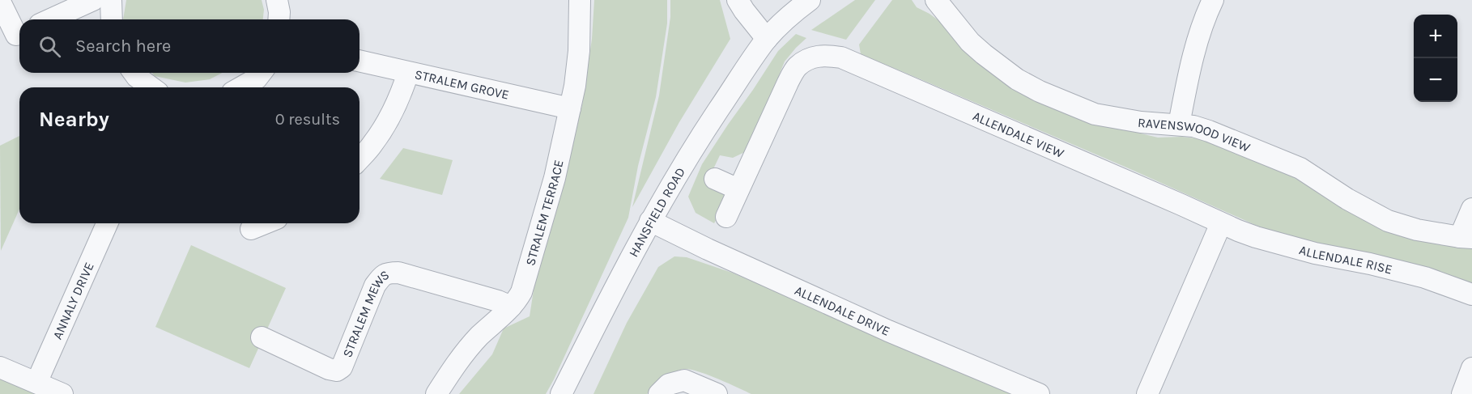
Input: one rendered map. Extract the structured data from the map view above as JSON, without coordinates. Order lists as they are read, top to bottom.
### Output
{
  "streets": {
    "street": [
      "STRALEM GROVE",
      "ALLENDALE VIEW",
      "RAVENSWOOD VIEW",
      "STRALEM TERRACE",
      "HANSFIELD ROAD",
      "ALLENDALE RISE",
      "ANNALY DRIVE",
      "ALLENDALE DRIVE",
      "STRALEM MEWS"
    ]
  },
  "crossings": [
    ["STRALEM GROVE", "STRALEM TERRACE"],
    ["ALLENDALE VIEW", "ALLENDALE RISE"],
    ["STRALEM TERRACE", "STRALEM MEWS"],
    ["HANSFIELD ROAD", "ALLENDALE DRIVE"]
  ],
  "page": {
    "map_buttons": ["+", "−"],
    "search": "Search here",
    "heading": ["Nearby", "0 results"]
  }
}
